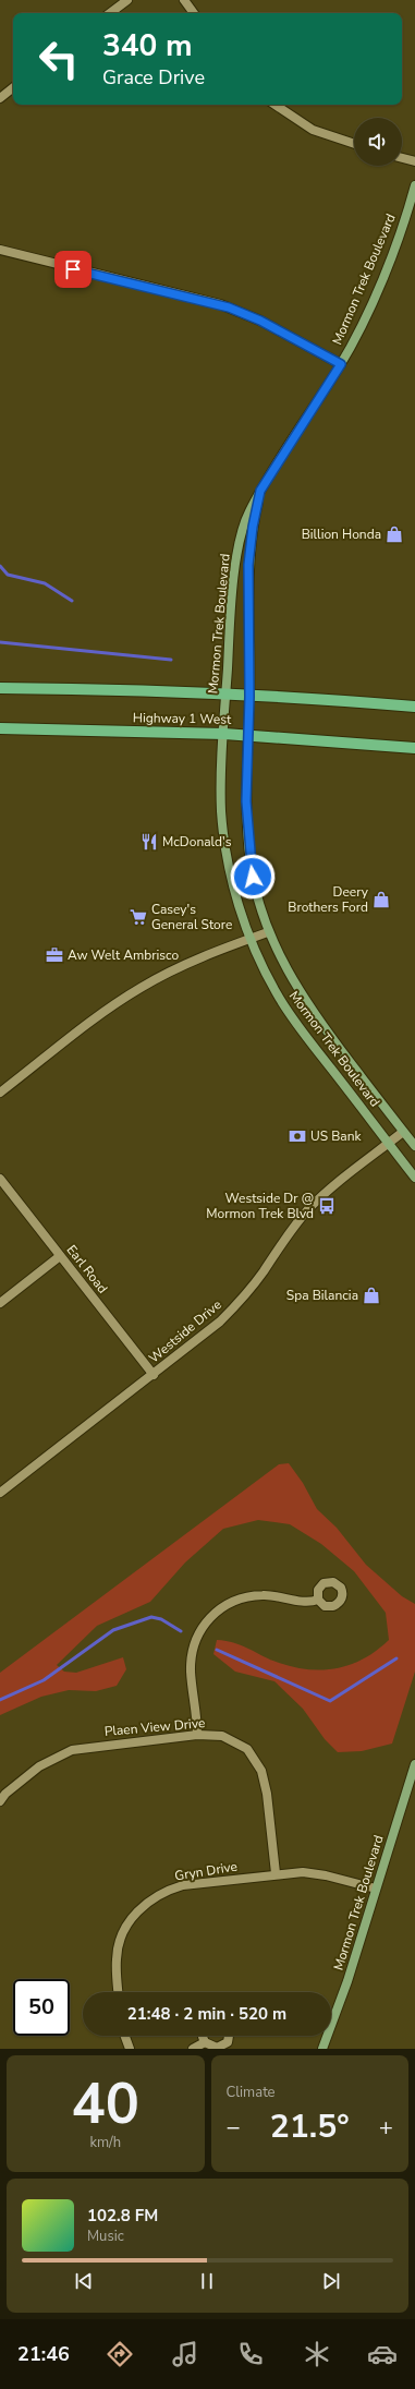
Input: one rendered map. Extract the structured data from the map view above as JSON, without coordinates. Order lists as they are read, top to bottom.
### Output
{
  "streets": {
    "main road": ["Mormon Trek Boulevard", "Highway 1 West"],
    "street": [
      "Earl Road",
      "Westside Drive",
      "Plaen View Drive",
      "Gryn Drive"
    ]
  },
  "crossings": [
    ["Mormon Trek Boulevard", "Highway 1 West"],
    ["Mormon Trek Boulevard", "Westside Drive"],
    ["Mormon Trek Boulevard", "Gryn Drive"],
    ["Earl Road", "Westside Drive"],
    ["Plaen View Drive", "Gryn Drive"]
  ],
  "places": {
    "shop": ["Billion Honda", "Deery Brothers Ford", "Spa Bilancia"],
    "restaurant": ["McDonald's"],
    "supermarket": ["Casey's General Store"],
    "office": ["Aw Welt Ambrisco"],
    "bank": ["US Bank"],
    "bus stop": ["Westside Dr @ Mormon Trek Blvd"]
  },
  "page": {
    "turn": ["340 m", "Grace Drive"],
    "limit": "50",
    "trip": "21:48 · 2 min · 520 m",
    "tile": [
      ["40", "km/h"],
      "Climate"
    ],
    "heat": ["−", "21.5°", "+"],
    "song": ["102.8 FM", "Music"],
    "tabs": "21:46"
  }
}
